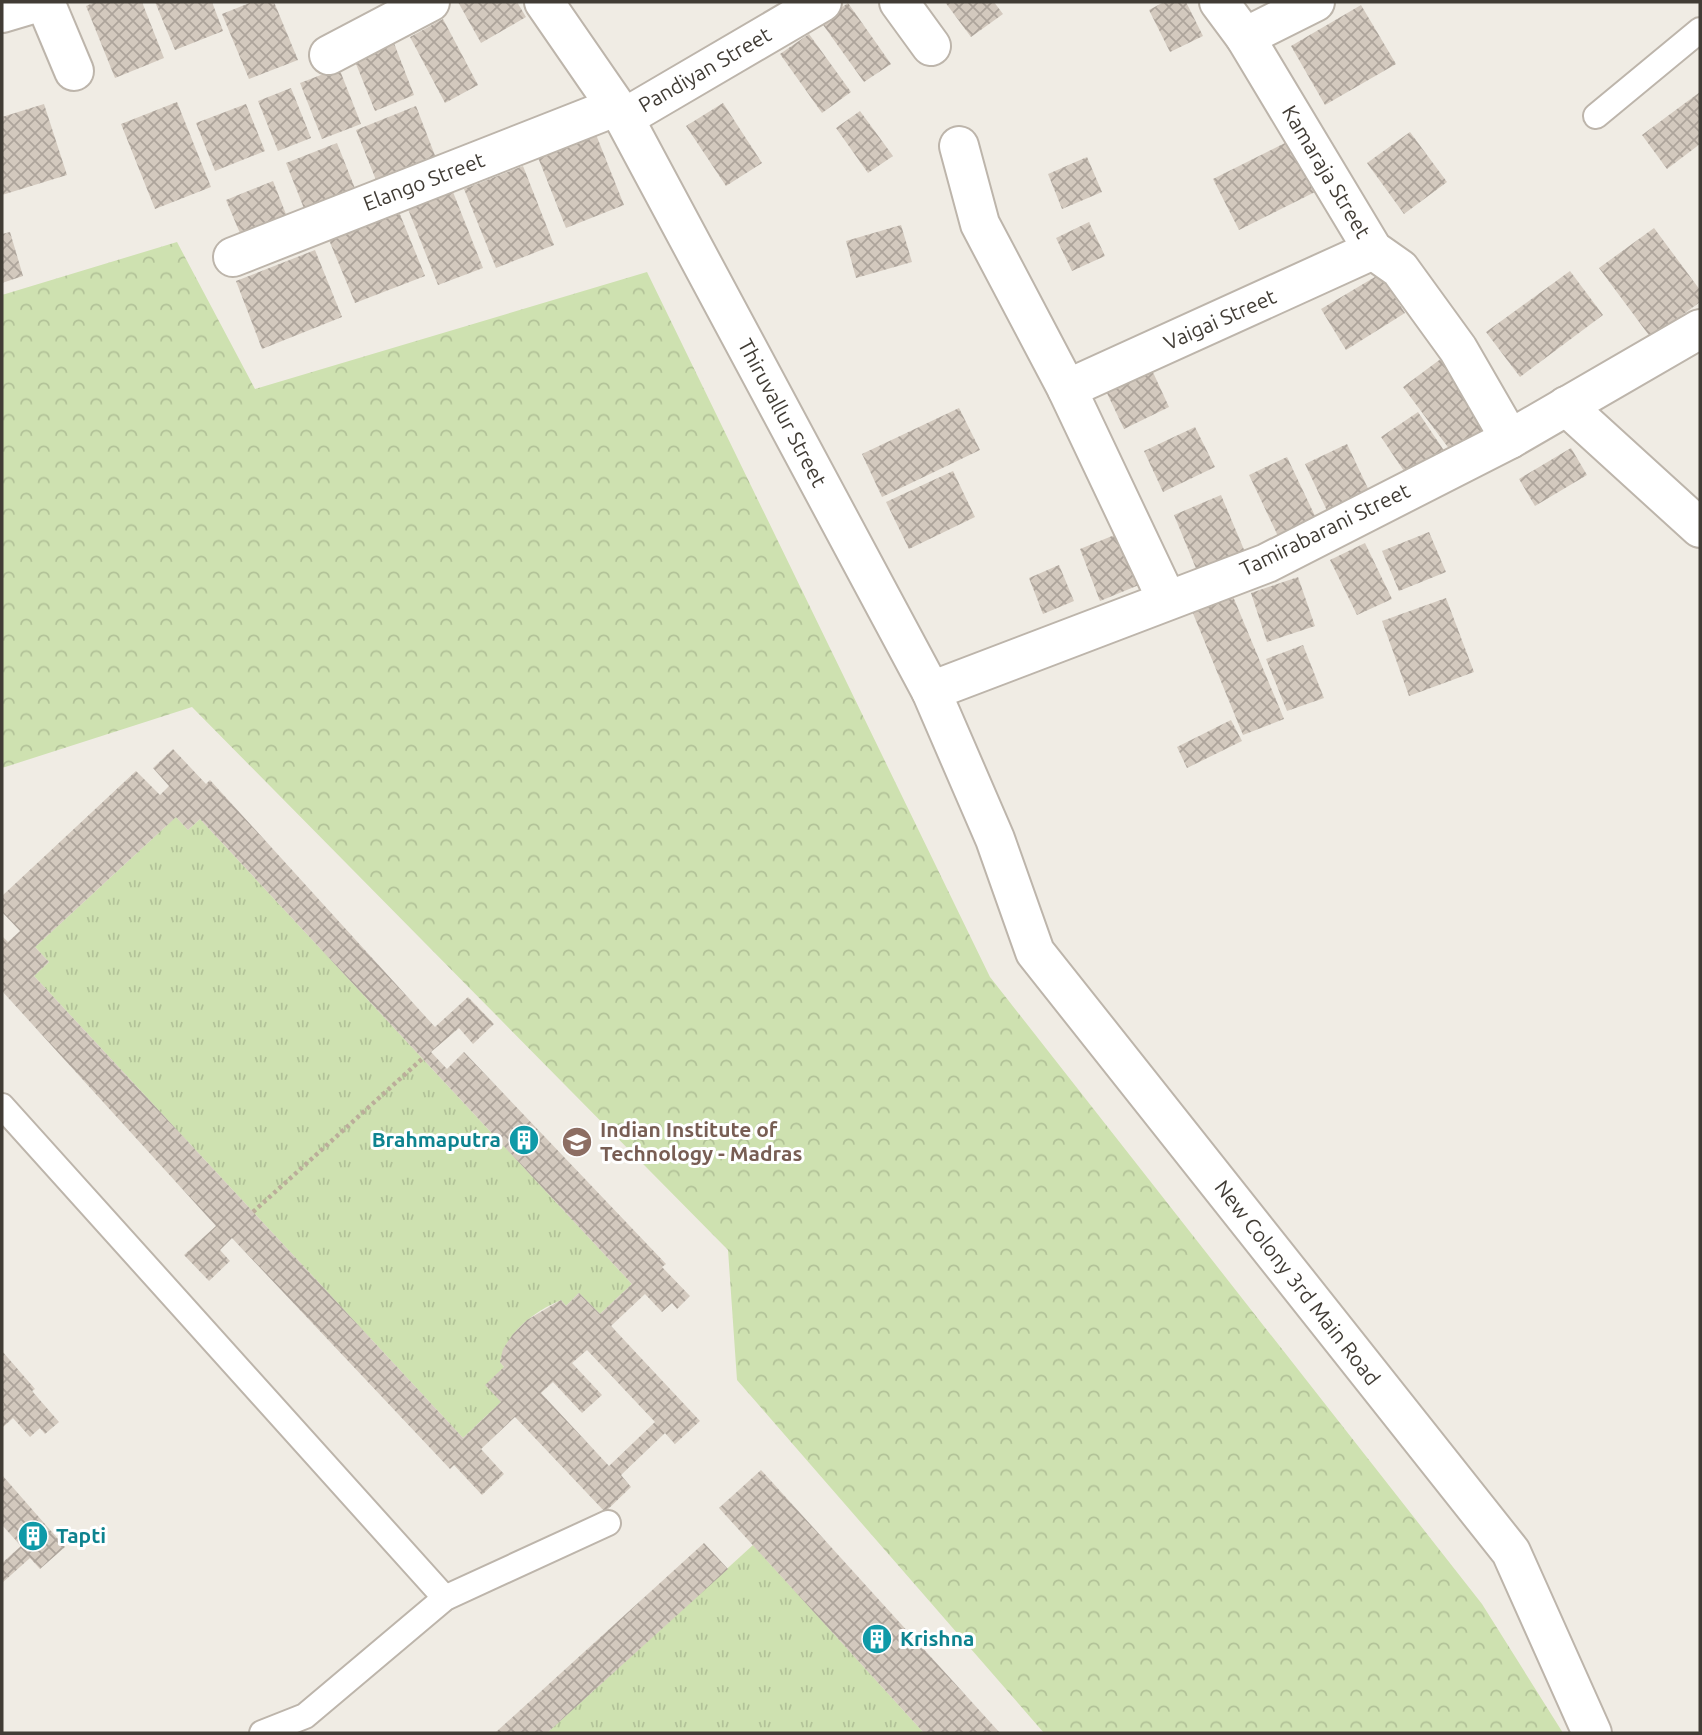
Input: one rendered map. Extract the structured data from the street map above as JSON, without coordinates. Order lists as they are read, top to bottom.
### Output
{
  "streets": {
    "street": [
      "Pandiyan Street",
      "Kamaraja Street",
      "Elango Street",
      "Vaigai Street",
      "Thiruvallur Street",
      "Tamirabarani Street",
      "New Colony 3rd Main Road"
    ]
  },
  "crossings": [
    ["Pandiyan Street", "Elango Street"],
    ["Pandiyan Street", "Thiruvallur Street"],
    ["Kamaraja Street", "Vaigai Street"],
    ["Kamaraja Street", "Tamirabarani Street"],
    ["Elango Street", "Thiruvallur Street"],
    ["Thiruvallur Street", "Tamirabarani Street"],
    ["Thiruvallur Street", "New Colony 3rd Main Road"]
  ],
  "places": {
    "building": ["Brahmaputra", "Tapti", "Krishna"],
    "school or university": ["Indian Institute of Technology - Madras"]
  }
}
